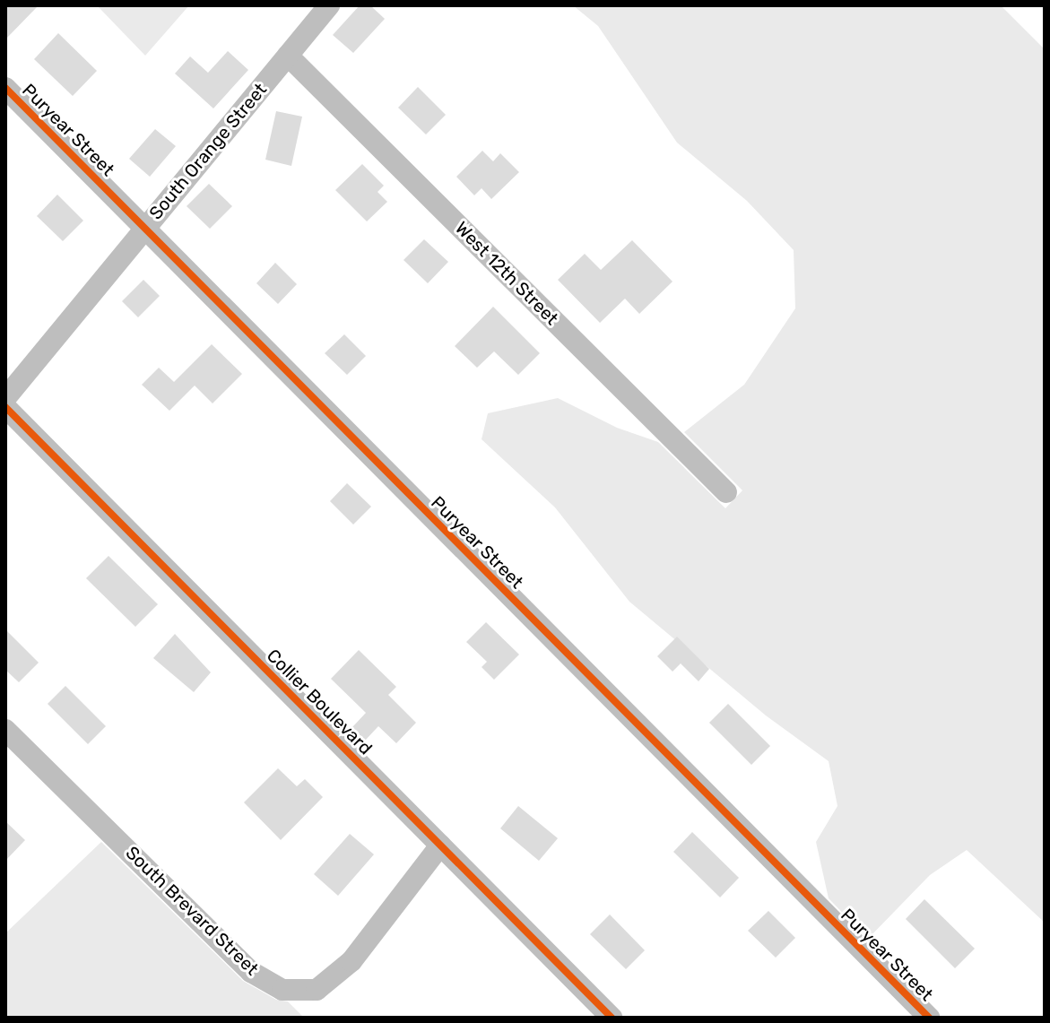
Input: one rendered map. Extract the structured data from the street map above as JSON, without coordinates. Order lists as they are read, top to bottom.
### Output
{
  "streets": {
    "street": [
      "Puryear Street",
      "South Orange Street",
      "West 12th Street",
      "Collier Boulevard",
      "South Brevard Street"
    ]
  },
  "crossings": [
    ["Puryear Street", "South Orange Street"],
    ["South Orange Street", "West 12th Street"],
    ["Collier Boulevard", "South Brevard Street"]
  ]
}
